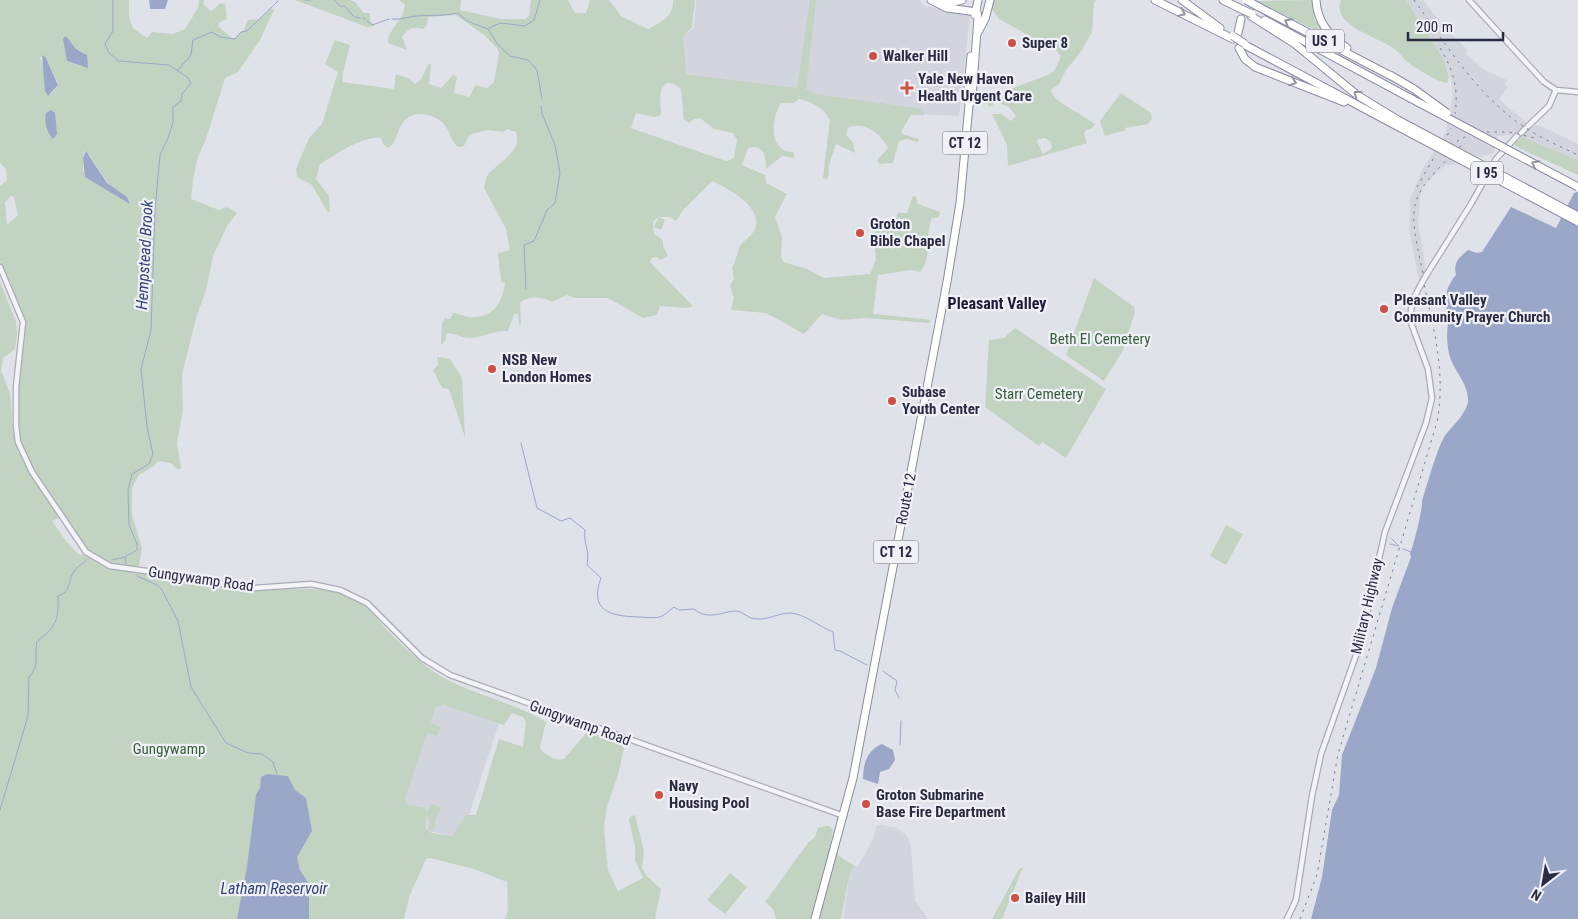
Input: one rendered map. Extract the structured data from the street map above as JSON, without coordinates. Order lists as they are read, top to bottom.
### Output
{
  "streets": {
    "highway": [
      "US 1",
      "CT 12",
      "I 95",
      "Route 12"
    ],
    "street": ["Gungywamp Road", "Military Highway"]
  },
  "crossings": [
    ["US 1", "I 95"],
    ["Route 12", "Gungywamp Road"]
  ],
  "districts": ["Pleasant Valley"],
  "water": ["Hempstead Brook", "Latham Reservoir"],
  "parks": ["Beth El Cemetery", "Starr Cemetery", "Gungywamp"],
  "places": {
    "other": [
      "Super 8",
      "Walker Hill",
      "Groton Bible Chapel",
      "Pleasant Valley Community Prayer Church",
      "NSB New London Homes",
      "Subase Youth Center",
      "Navy Housing Pool",
      "Groton Submarine Base Fire Department",
      "Bailey Hill"
    ],
    "health": ["Yale New Haven Health Urgent Care"]
  },
  "scale_bar": "200 m",
  "north": "bottom left"
}
